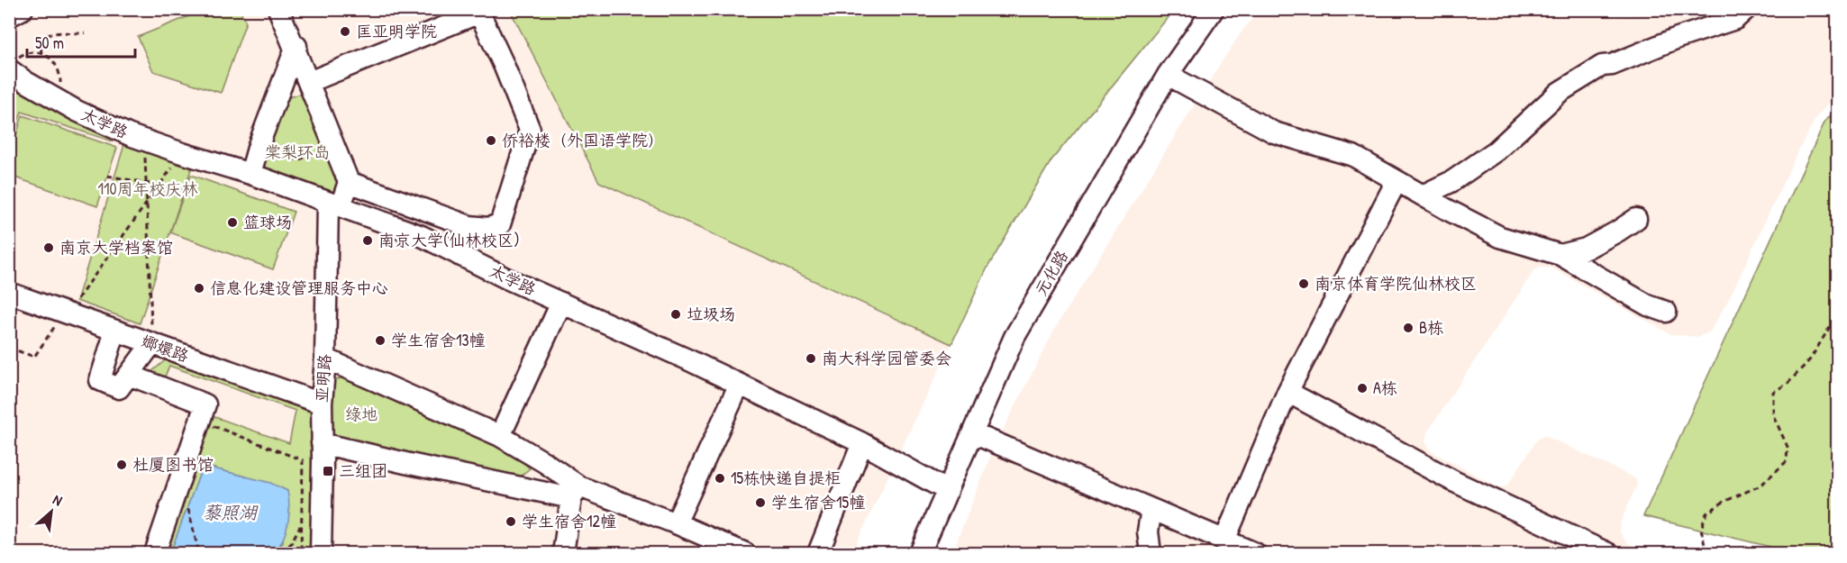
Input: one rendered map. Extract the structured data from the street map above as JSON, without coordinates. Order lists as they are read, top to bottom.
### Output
{
  "streets": {
    "street": [
      "太学路",
      "元化路",
      "嫏嬛路",
      "亚明路"
    ]
  },
  "crossings": [
    ["太学路", "元化路"],
    ["太学路", "亚明路"],
    ["嫏嬛路", "亚明路"]
  ],
  "water": ["藜照湖"],
  "parks": ["棠梨环岛", "110周年校庆林", "绿地"],
  "places": {
    "other": [
      "匡亚明学院",
      "侨裕楼（外国语学院）",
      "篮球场",
      "南京大学(仙林校区)",
      "南京大学档案馆",
      "南京体育学院仙林校区",
      "信息化建设管理服务中心",
      "垃圾场",
      "B栋",
      "学生宿舍13幢",
      "南大科学园管委会",
      "A栋",
      "杜厦图书馆",
      "15栋快递自提柜",
      "学生宿舍15幢",
      "学生宿舍12幢"
    ],
    "transit": ["三组团"]
  },
  "scale_bar": "50 m",
  "north": "top right"
}
